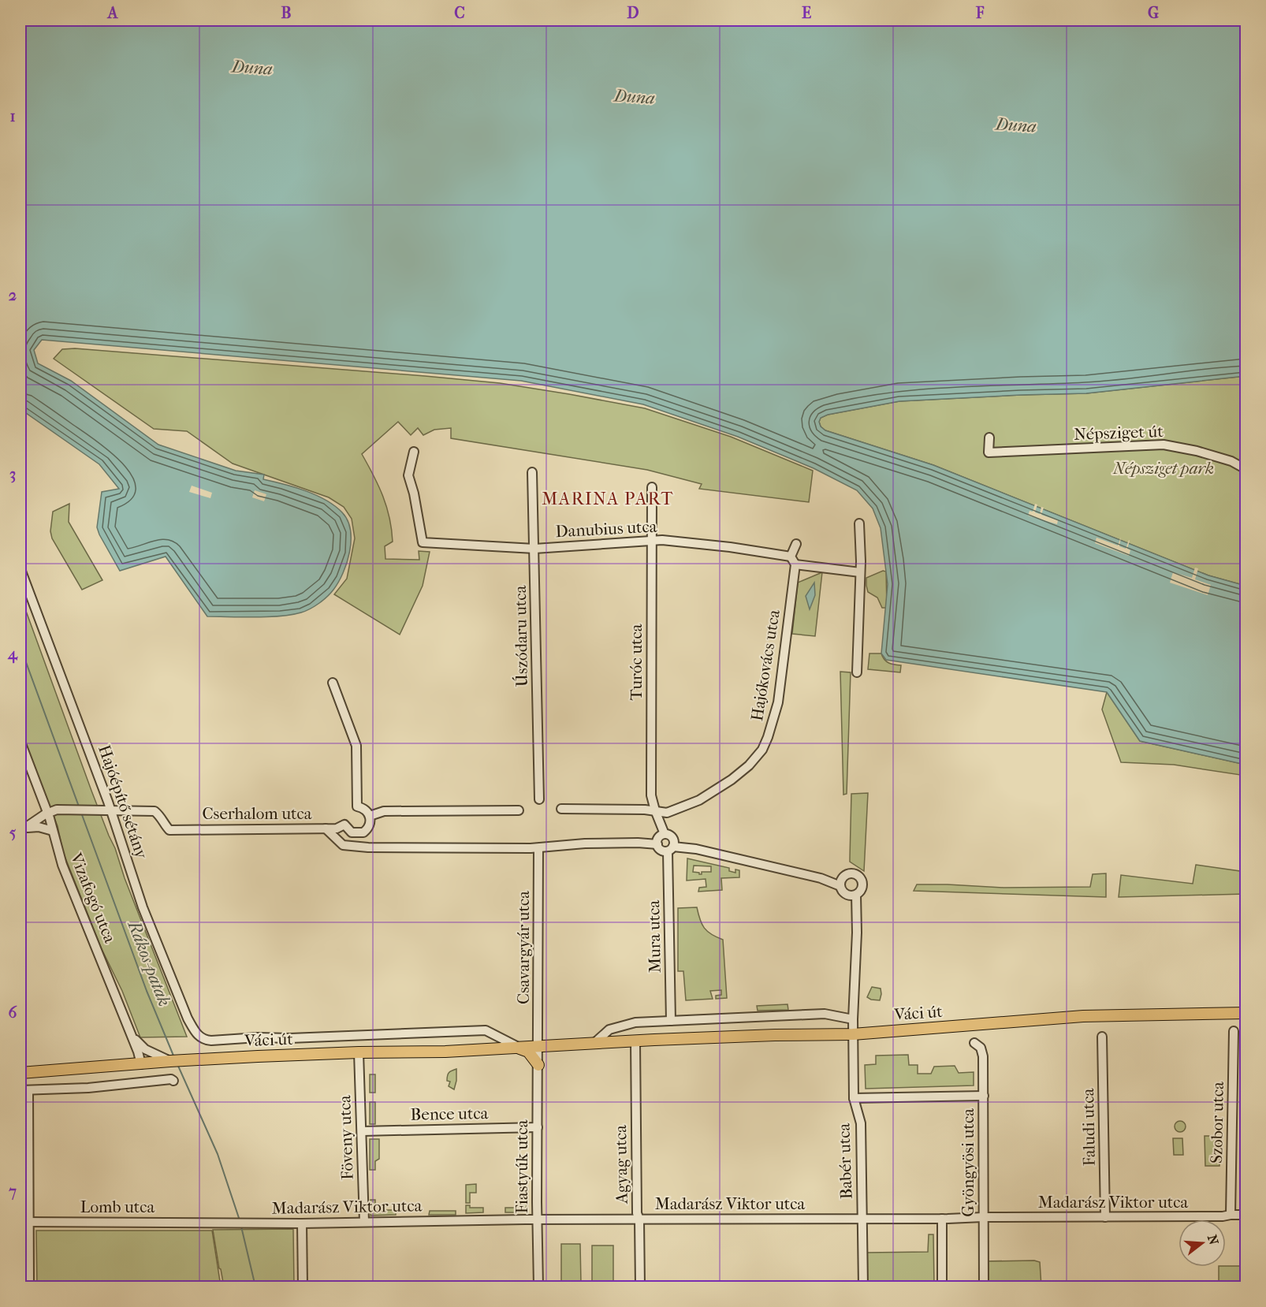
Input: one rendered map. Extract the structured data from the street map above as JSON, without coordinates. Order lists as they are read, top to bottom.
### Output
{
  "streets": {
    "main road": ["Váci út"],
    "street": [
      "Népsziget út",
      "Danubius utca",
      "Úszódaru utca",
      "Turóc utca",
      "Hajókovács utca",
      "Hajóépítő sétány",
      "Cserhalom utca",
      "Vizafogó utca",
      "Mura utca",
      "Csavargyár utca",
      "Bence utca",
      "Szobor utca",
      "Faludi utca",
      "Föveny utca",
      "Babér utca",
      "Gyöngyösi utca",
      "Agyag utca",
      "Fiastyúk utca",
      "Madarász Viktor utca",
      "Lomb utca"
    ]
  },
  "crossings": [
    ["Danubius utca", "Úszódaru utca"],
    ["Danubius utca", "Turóc utca"],
    ["Turóc utca", "Hajókovács utca"],
    ["Hajóépítő sétány", "Cserhalom utca"],
    ["Hajóépítő sétány", "Váci út"],
    ["Vizafogó utca", "Váci út"],
    ["Csavargyár utca", "Váci út"],
    ["Csavargyár utca", "Fiastyúk utca"],
    ["Váci út", "Föveny utca"],
    ["Váci út", "Babér utca"],
    ["Váci út", "Agyag utca"],
    ["Váci út", "Fiastyúk utca"],
    ["Bence utca", "Föveny utca"],
    ["Bence utca", "Fiastyúk utca"],
    ["Szobor utca", "Madarász Viktor utca"],
    ["Faludi utca", "Madarász Viktor utca"],
    ["Föveny utca", "Madarász Viktor utca"],
    ["Babér utca", "Madarász Viktor utca"],
    ["Gyöngyösi utca", "Madarász Viktor utca"],
    ["Agyag utca", "Madarász Viktor utca"],
    ["Fiastyúk utca", "Madarász Viktor utca"],
    ["Madarász Viktor utca", "Lomb utca"]
  ],
  "districts": ["MARINA PART"],
  "water": ["Duna", "Rákos-patak"],
  "parks": ["Népsziget park"],
  "north": "right",
  "grid": {
    "columns": [
      "A",
      "B",
      "C",
      "D",
      "E",
      "F",
      "G"
    ],
    "rows": [
      "1",
      "2",
      "3",
      "4",
      "5",
      "6",
      "7"
    ]
  }
}
